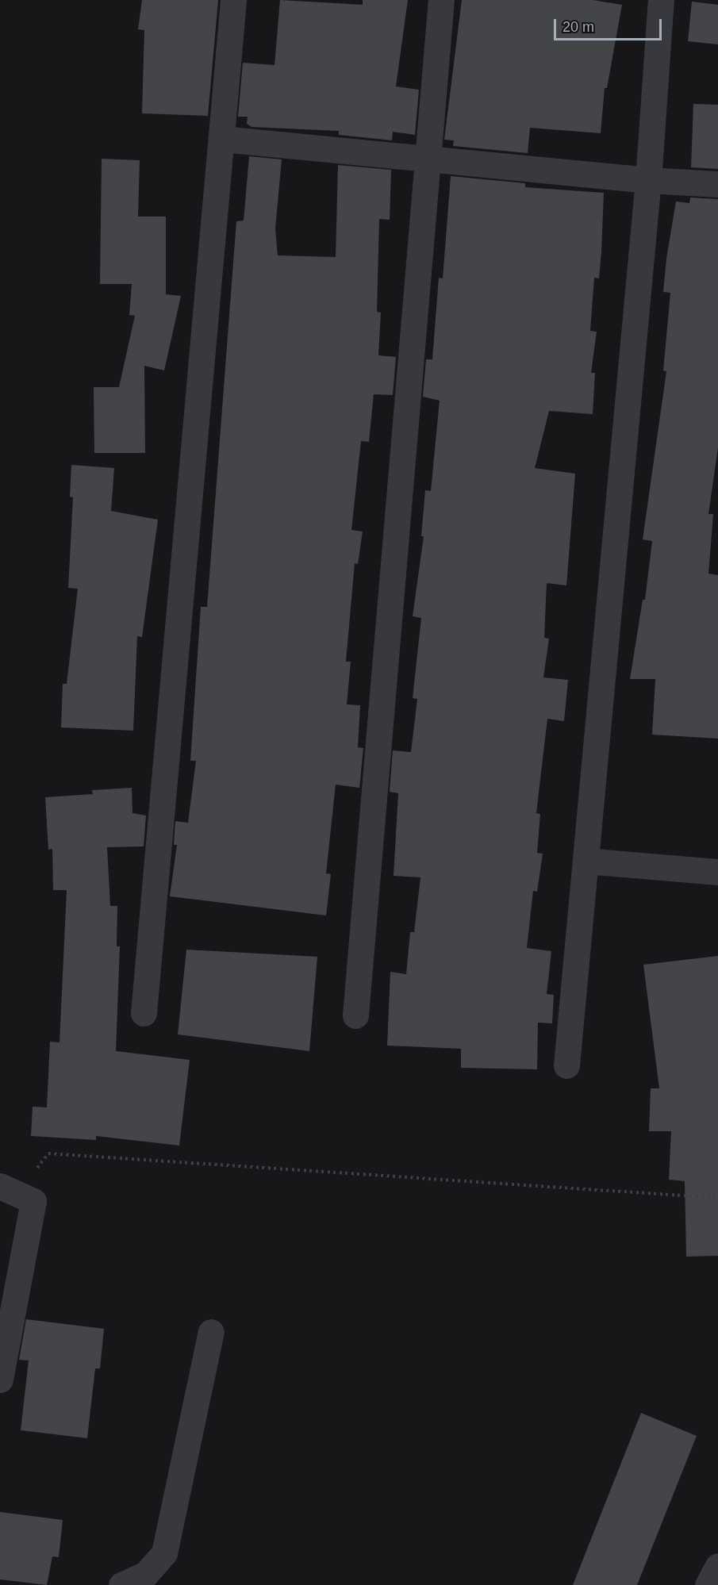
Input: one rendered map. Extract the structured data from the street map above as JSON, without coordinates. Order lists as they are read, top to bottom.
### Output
{
  "scale_bar": "20 m"
}
